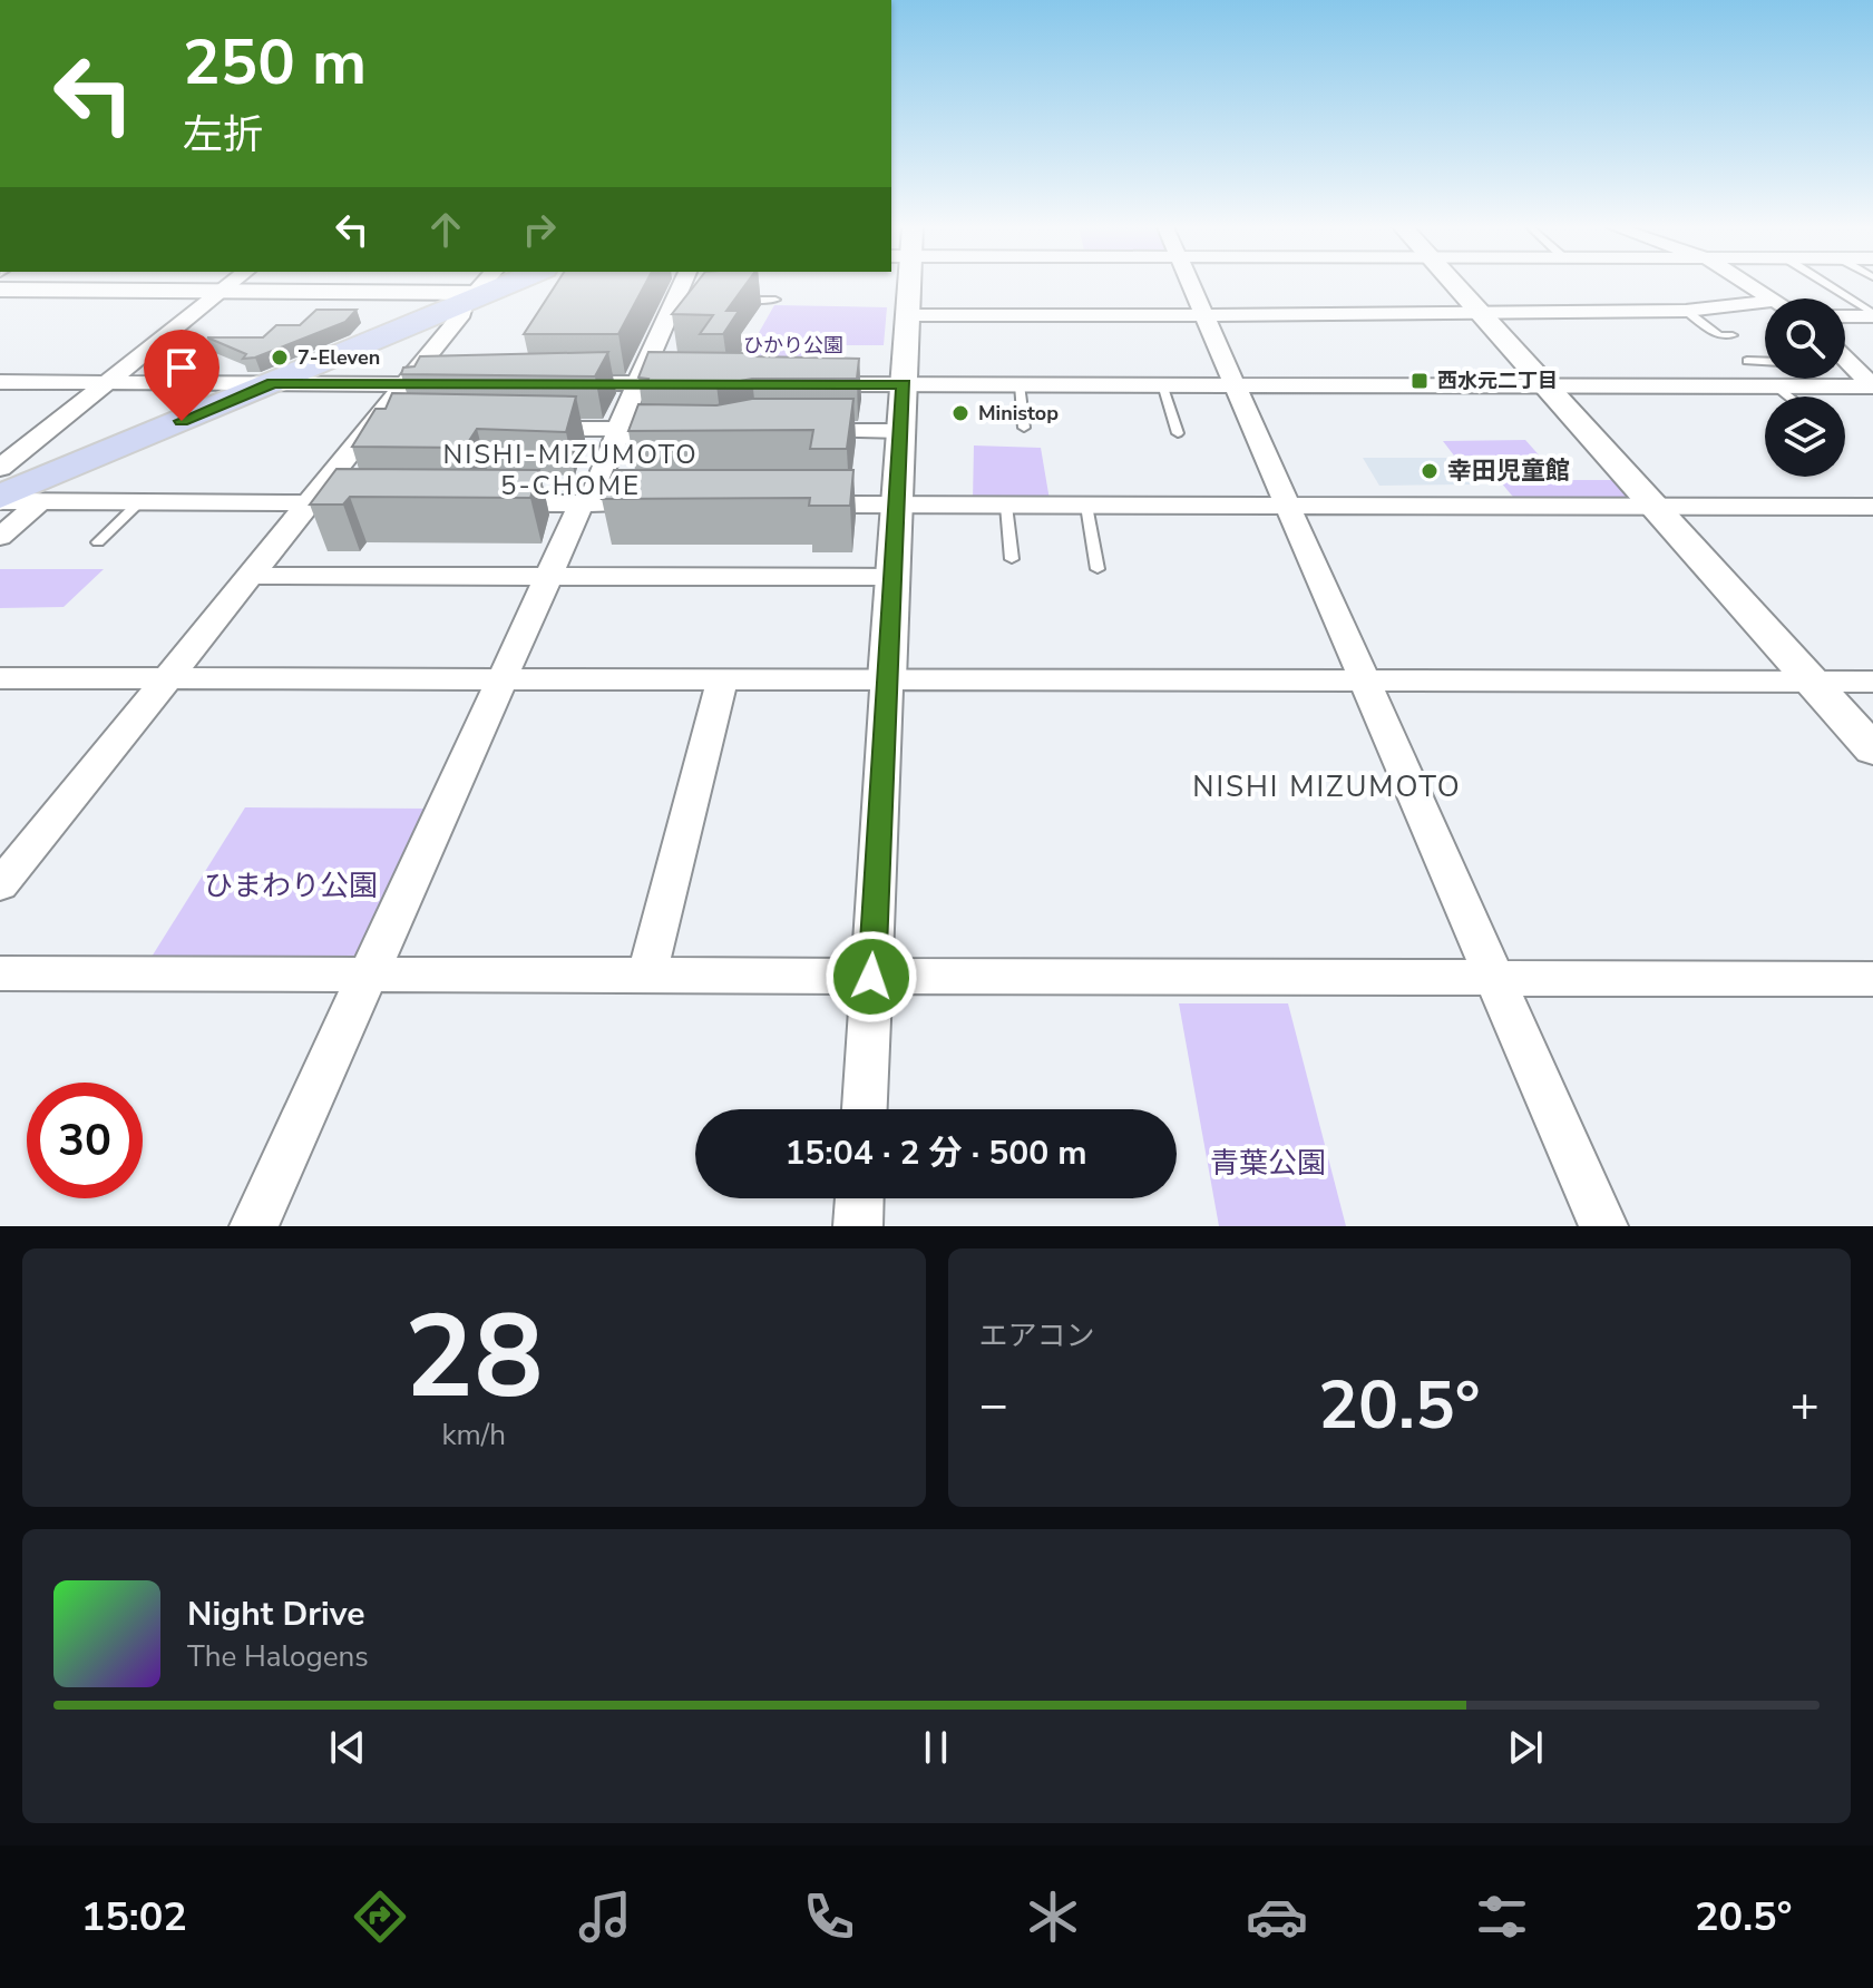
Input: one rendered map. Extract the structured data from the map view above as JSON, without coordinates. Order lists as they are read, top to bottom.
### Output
{
  "districts": ["NISHI-MIZUMOTO 5-CHOME", "NISHI MIZUMOTO"],
  "parks": ["ひかり公園", "ひまわり公園", "青葉公園"],
  "places": {
    "other": ["7-Eleven", "Ministop", "幸田児童館"],
    "transit": ["西水元二丁目"]
  },
  "page": {
    "turn": ["250 m", "左折"],
    "limit": "30",
    "trip": "15:04 · 2 分 · 500 m",
    "tile": [
      ["28", "km/h"],
      "エアコン"
    ],
    "heat": ["−", "20.5°", "+"],
    "song": ["Night Drive", "The Halogens"],
    "tabs": ["15:02", "20.5°"]
  }
}
